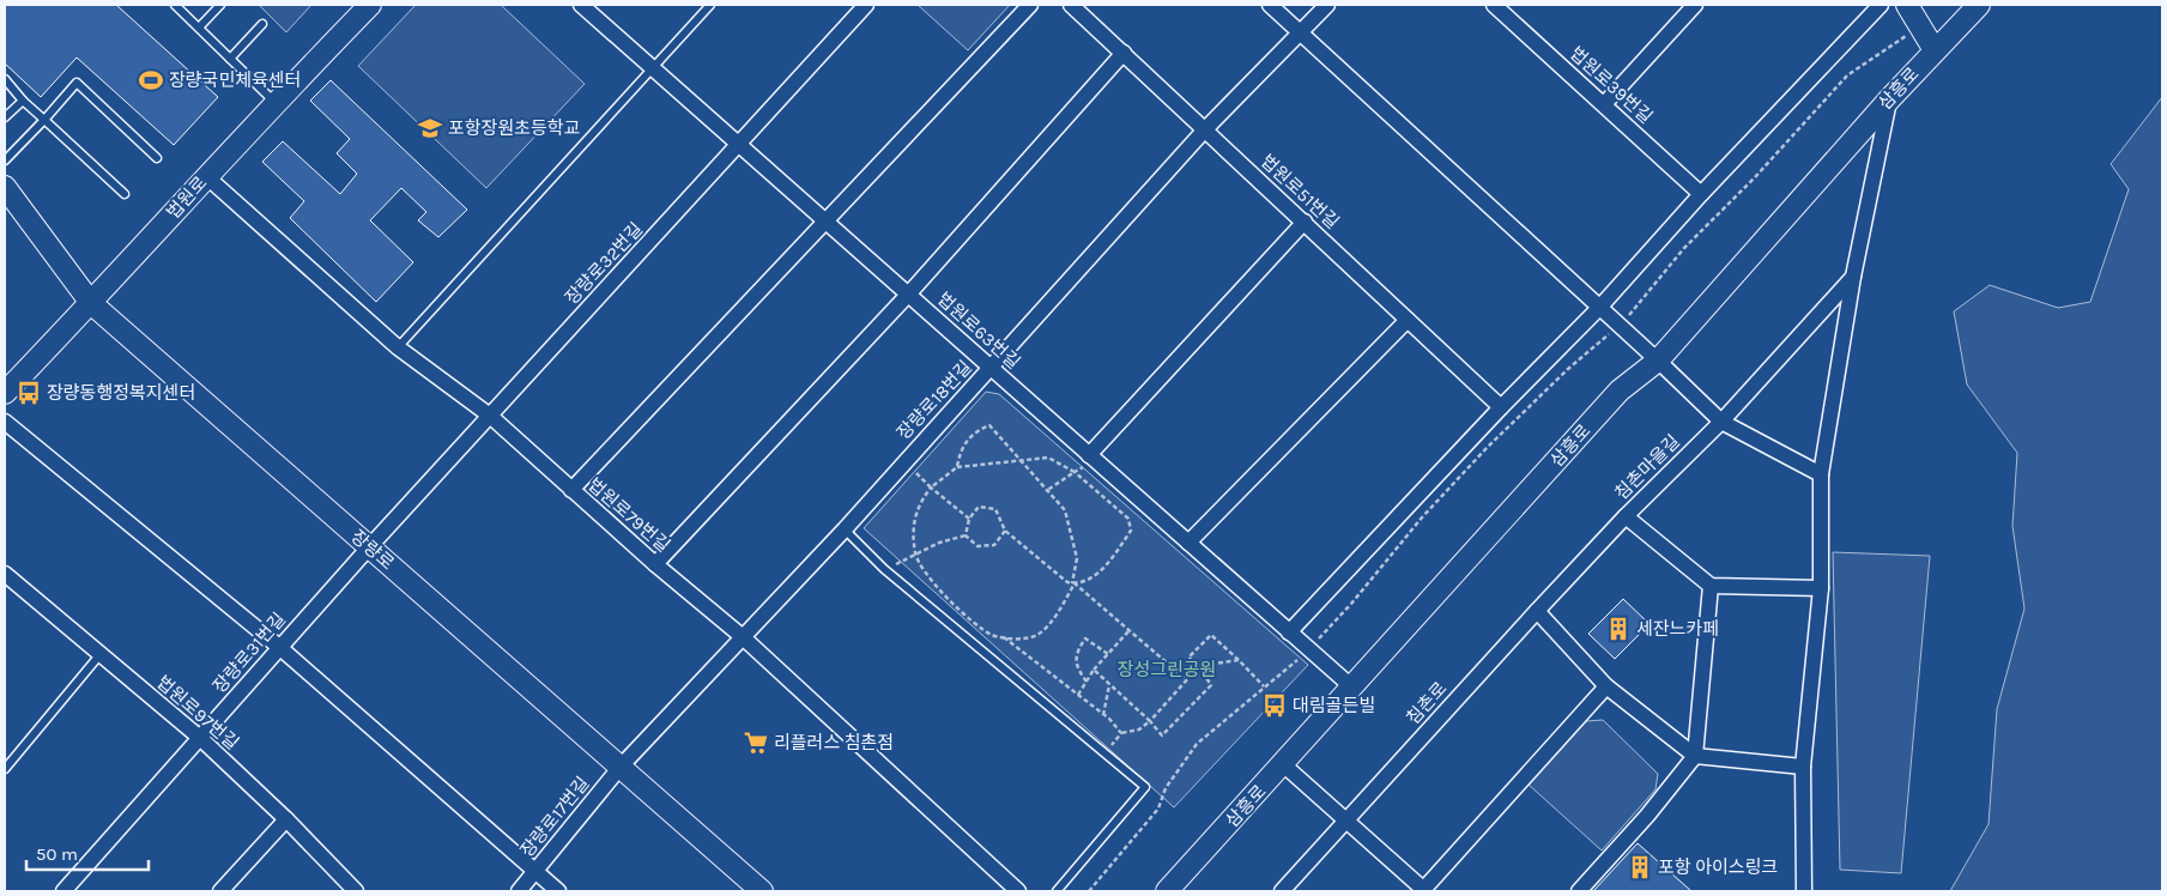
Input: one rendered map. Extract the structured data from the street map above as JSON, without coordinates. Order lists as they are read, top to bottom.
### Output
{
  "streets": {
    "main road": ["삼흥로", "법원로", "장량로"],
    "street": [
      "법원로39번길",
      "법원로51번길",
      "장량로32번길",
      "법원로63번길",
      "장량로18번길",
      "침촌마을길",
      "법원로79번길",
      "장량로31번길",
      "침촌로",
      "법원로97번길",
      "장량로17번길"
    ]
  },
  "crossings": [
    ["삼흥로", "법원로63번길"],
    ["법원로51번길", "장량로18번길"],
    ["법원로", "법원로79번길"],
    ["법원로", "장량로"],
    ["장량로32번길", "법원로63번길"],
    ["장량로32번길", "법원로79번길"],
    ["장량로32번길", "장량로"],
    ["장량로32번길", "장량로31번길"],
    ["법원로63번길", "장량로18번길"],
    ["장량로18번길", "법원로79번길"],
    ["장량로18번길", "장량로"],
    ["장량로18번길", "장량로17번길"],
    ["침촌마을길", "침촌로"],
    ["장량로", "장량로31번길"],
    ["장량로", "장량로17번길"],
    ["장량로31번길", "법원로97번길"]
  ],
  "parks": ["장성그린공원"],
  "places": {
    "sports": ["장량국민체육센터"],
    "school or university": ["포항장원초등학교"],
    "bus stop": ["장량동행정복지센터", "대림골든빌"],
    "building": ["세잔느카페", "포항 아이스링크"],
    "supermarket": ["리플러스 침촌점"]
  },
  "scale_bar": "50 m"
}
